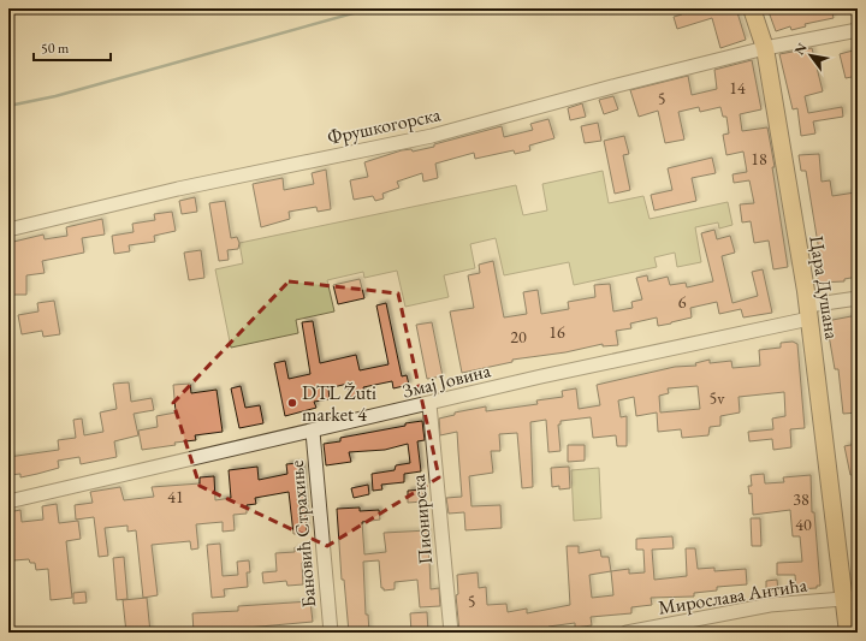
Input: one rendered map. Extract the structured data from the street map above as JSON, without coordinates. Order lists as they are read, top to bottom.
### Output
{
  "streets": {
    "main road": ["Цара Душана"],
    "street": [
      "Фрушкогорска",
      "Змај Јовина",
      "Пионирска",
      "Бановић Страхиње",
      "Мирослава Антића"
    ]
  },
  "crossings": [
    ["Фрушкогорска", "Цара Душана"],
    ["Цара Душана", "Змај Јовина"],
    ["Цара Душана", "Мирослава Антића"],
    ["Змај Јовина", "Пионирска"],
    ["Змај Јовина", "Бановић Страхиње"]
  ],
  "places": ["DTL Žuti market 4"],
  "house_numbers": [
    "14",
    "5",
    "18",
    "6",
    "16",
    "20",
    "5v",
    "41",
    "38",
    "40",
    "5"
  ],
  "scale_bar": "50 m",
  "north": "top left"
}
